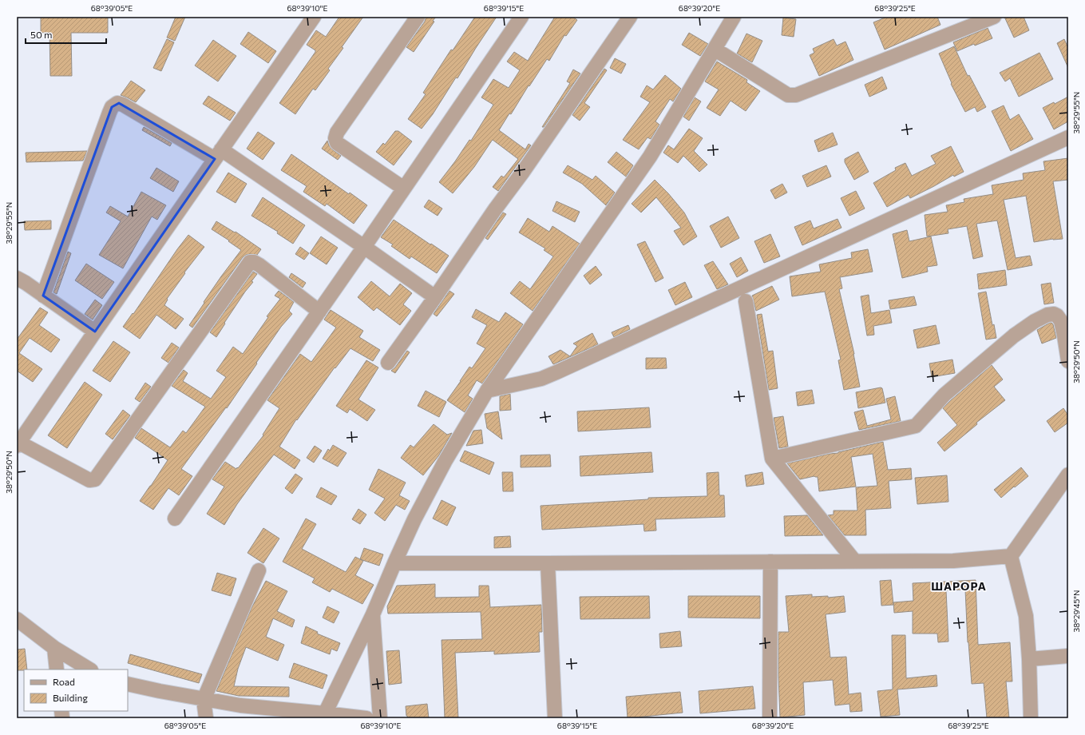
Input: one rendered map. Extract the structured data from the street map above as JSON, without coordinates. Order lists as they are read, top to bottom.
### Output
{
  "districts": ["ШАРОРА"],
  "legend": ["Road", "Building"],
  "scale_bar": "50 m",
  "coordinates": [
    "68°39'05\"E",
    "68°39'10\"E",
    "68°39'15\"E",
    "68°39'20\"E",
    "68°39'25\"E",
    "38°29'55\"N",
    "38°29'50\"N",
    "38°29'45\"N"
  ]
}
